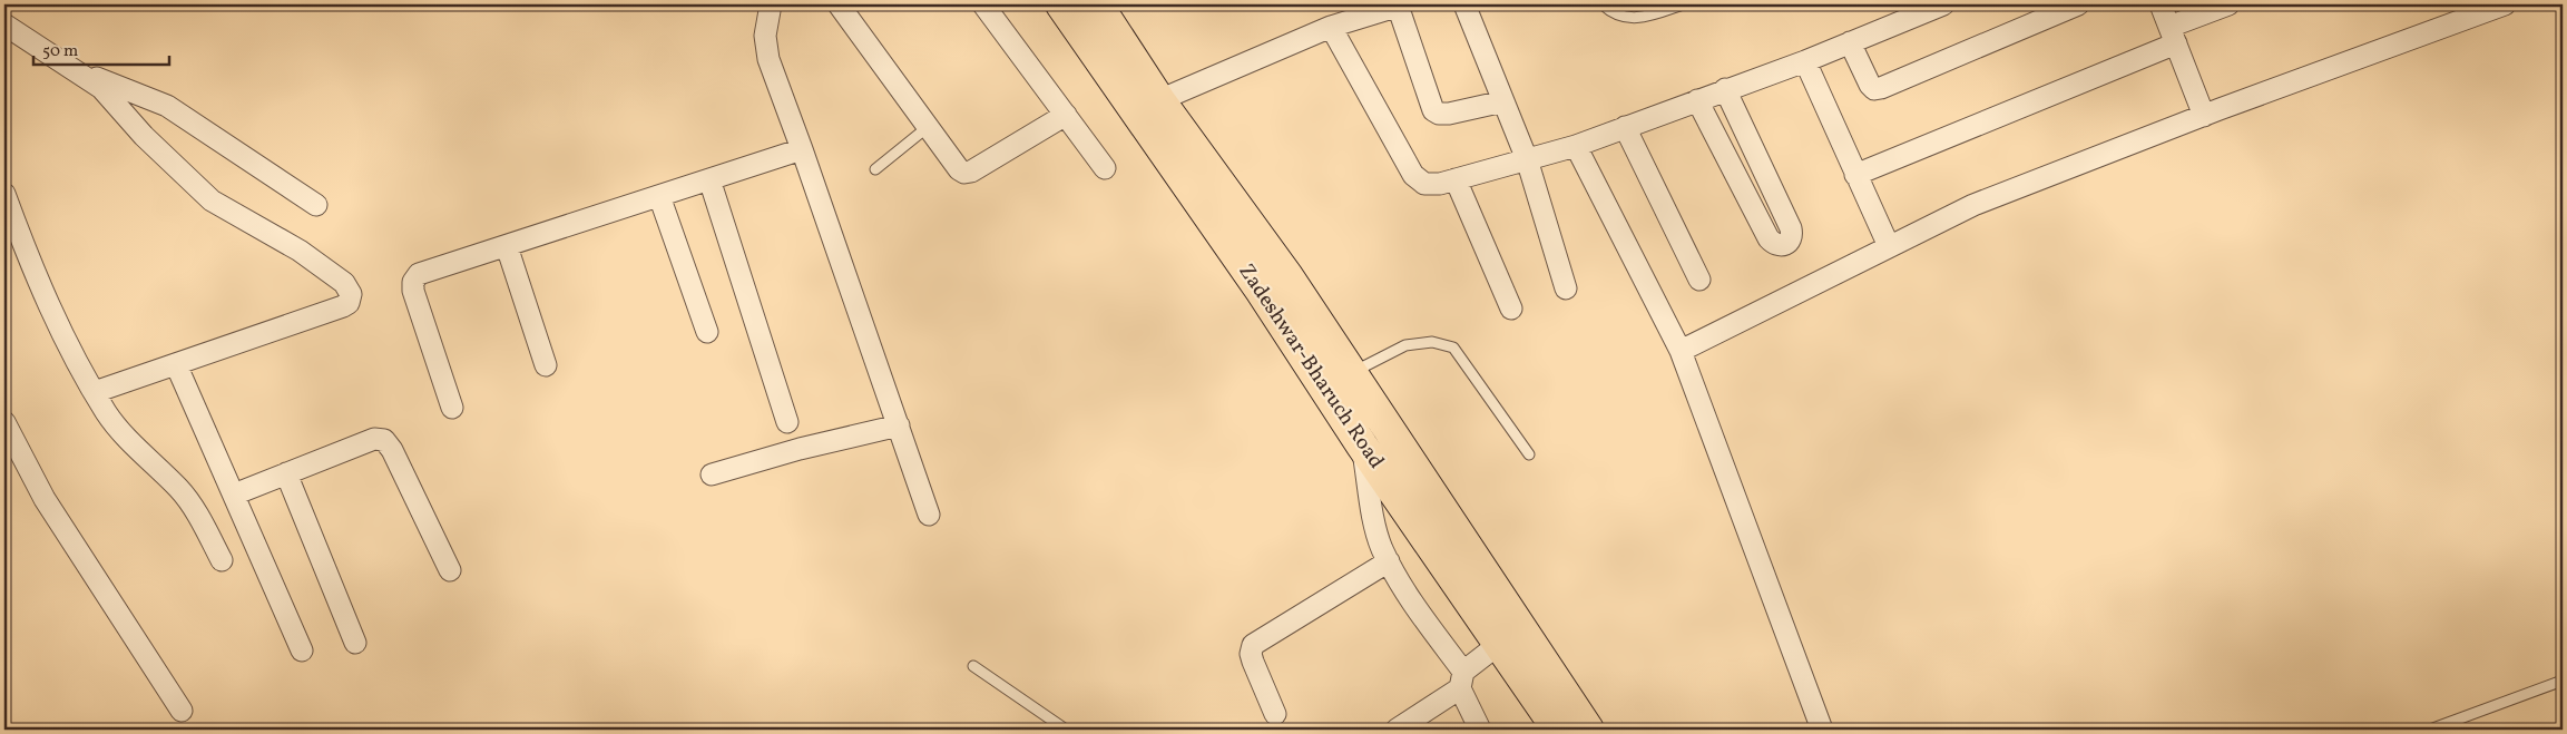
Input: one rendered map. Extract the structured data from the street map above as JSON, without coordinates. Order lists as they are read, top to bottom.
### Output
{
  "streets": {
    "main road": ["Zadeshwar-Bharuch Road"]
  },
  "scale_bar": "50 m"
}
